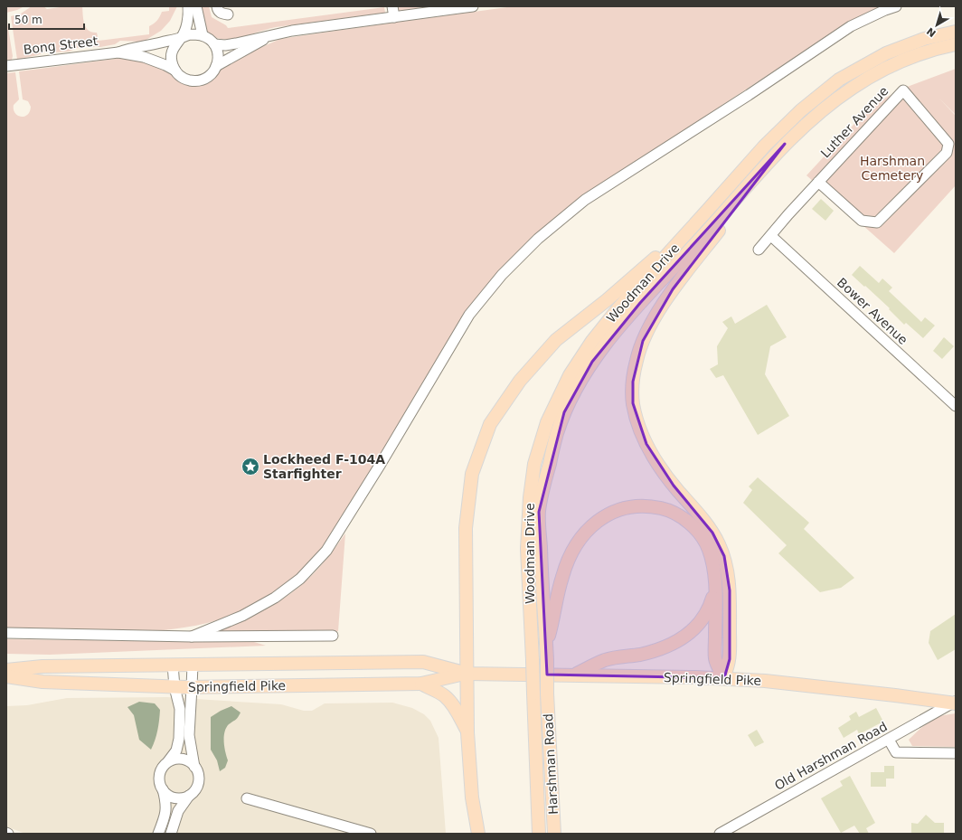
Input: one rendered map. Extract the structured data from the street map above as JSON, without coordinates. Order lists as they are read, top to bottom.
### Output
{
  "streets": {
    "main road": ["Woodman Drive", "Springfield Pike", "Harshman Road"],
    "street": [
      "Bong Street",
      "Luther Avenue",
      "Bower Avenue",
      "Old Harshman Road"
    ]
  },
  "crossings": [
    ["Luther Avenue", "Bower Avenue"],
    ["Woodman Drive", "Harshman Road"],
    ["Springfield Pike", "Old Harshman Road"]
  ],
  "parks": ["Harshman Cemetery"],
  "places": {
    "place": ["Lockheed F-104A Starfighter"]
  },
  "scale_bar": "50 m",
  "north": "bottom left"
}
